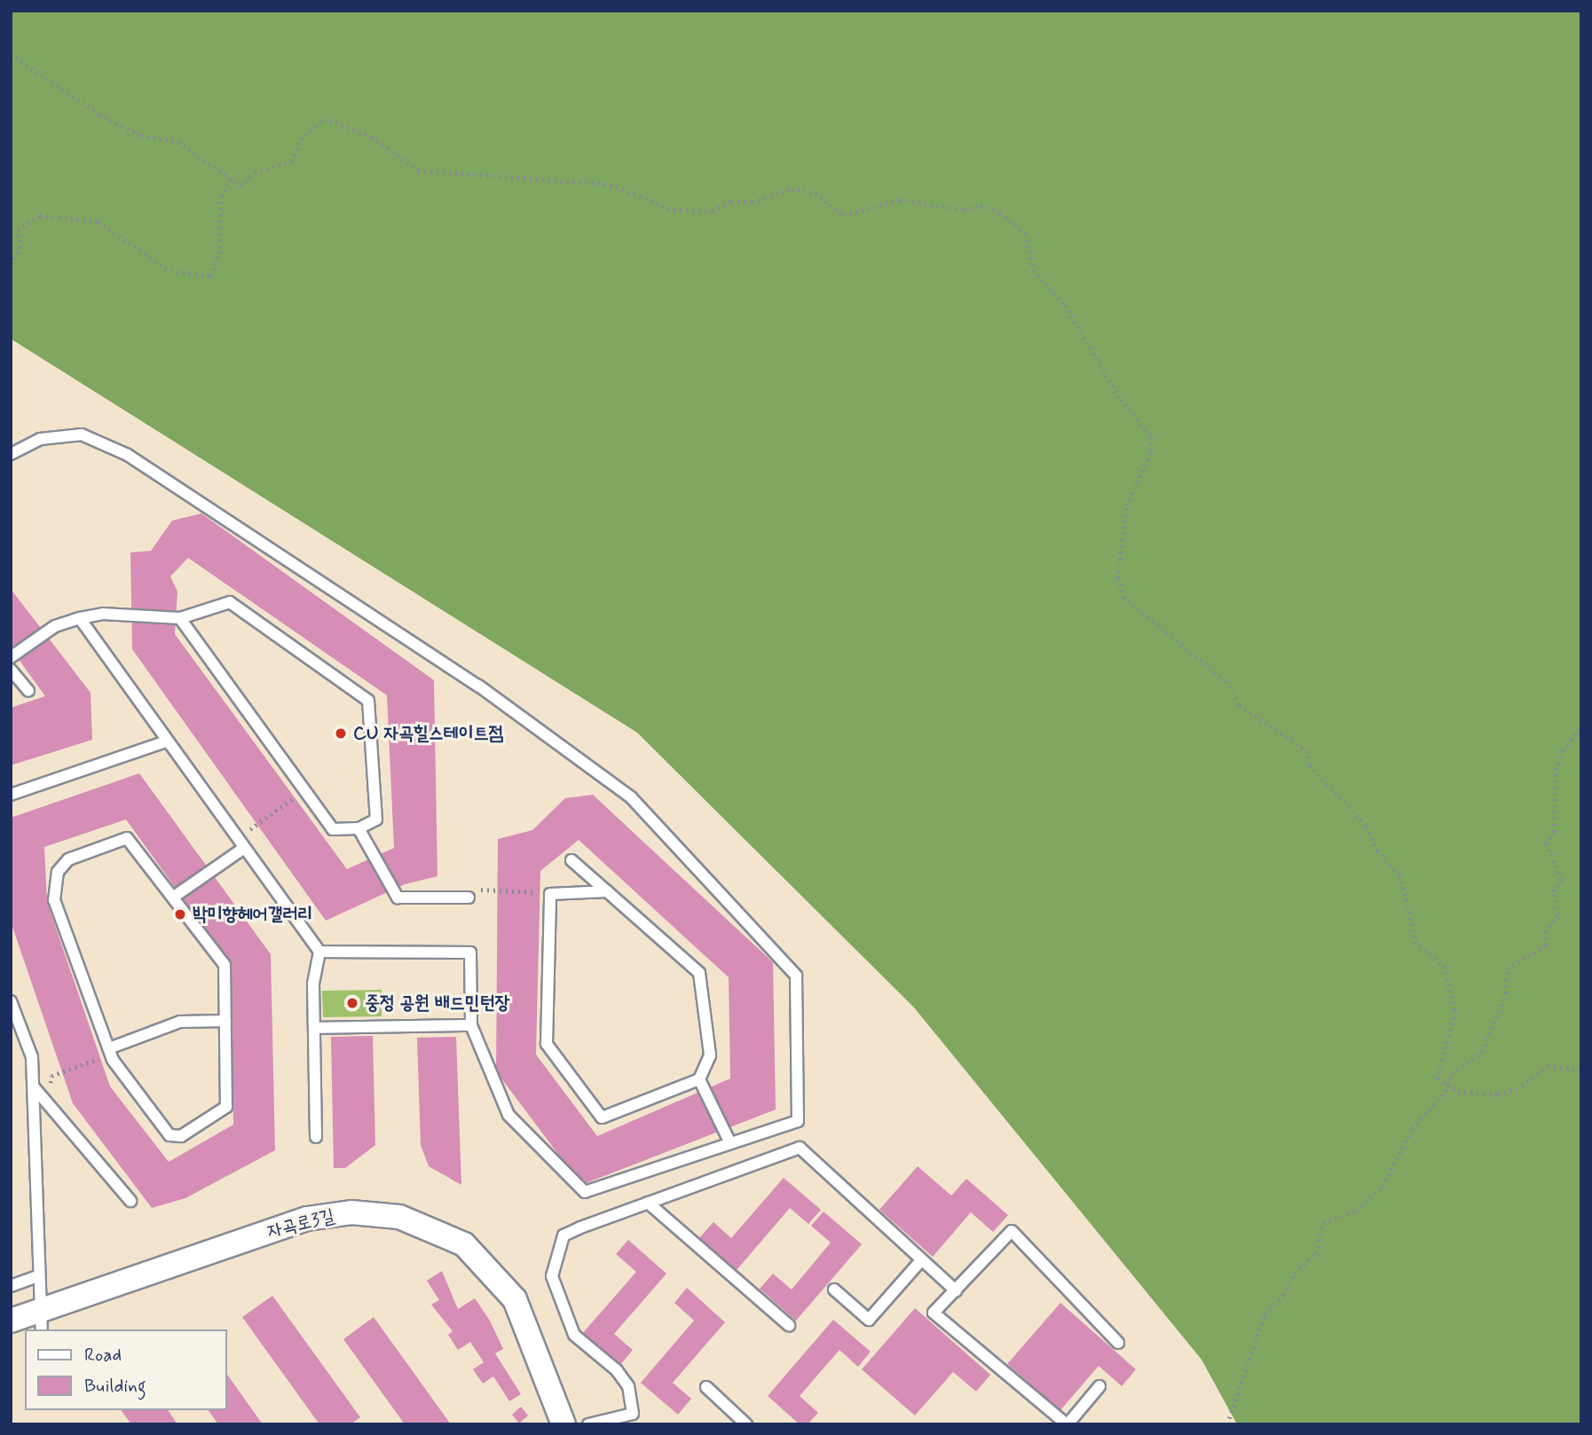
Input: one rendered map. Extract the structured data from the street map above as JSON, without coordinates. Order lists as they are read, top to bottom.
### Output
{
  "streets": {
    "street": ["자곡로3길"]
  },
  "places": ["CU 자곡힐스테이트점", "박미향헤어갤러리", "중정 공원 배드민턴장"],
  "legend": ["Road", "Building"]
}
